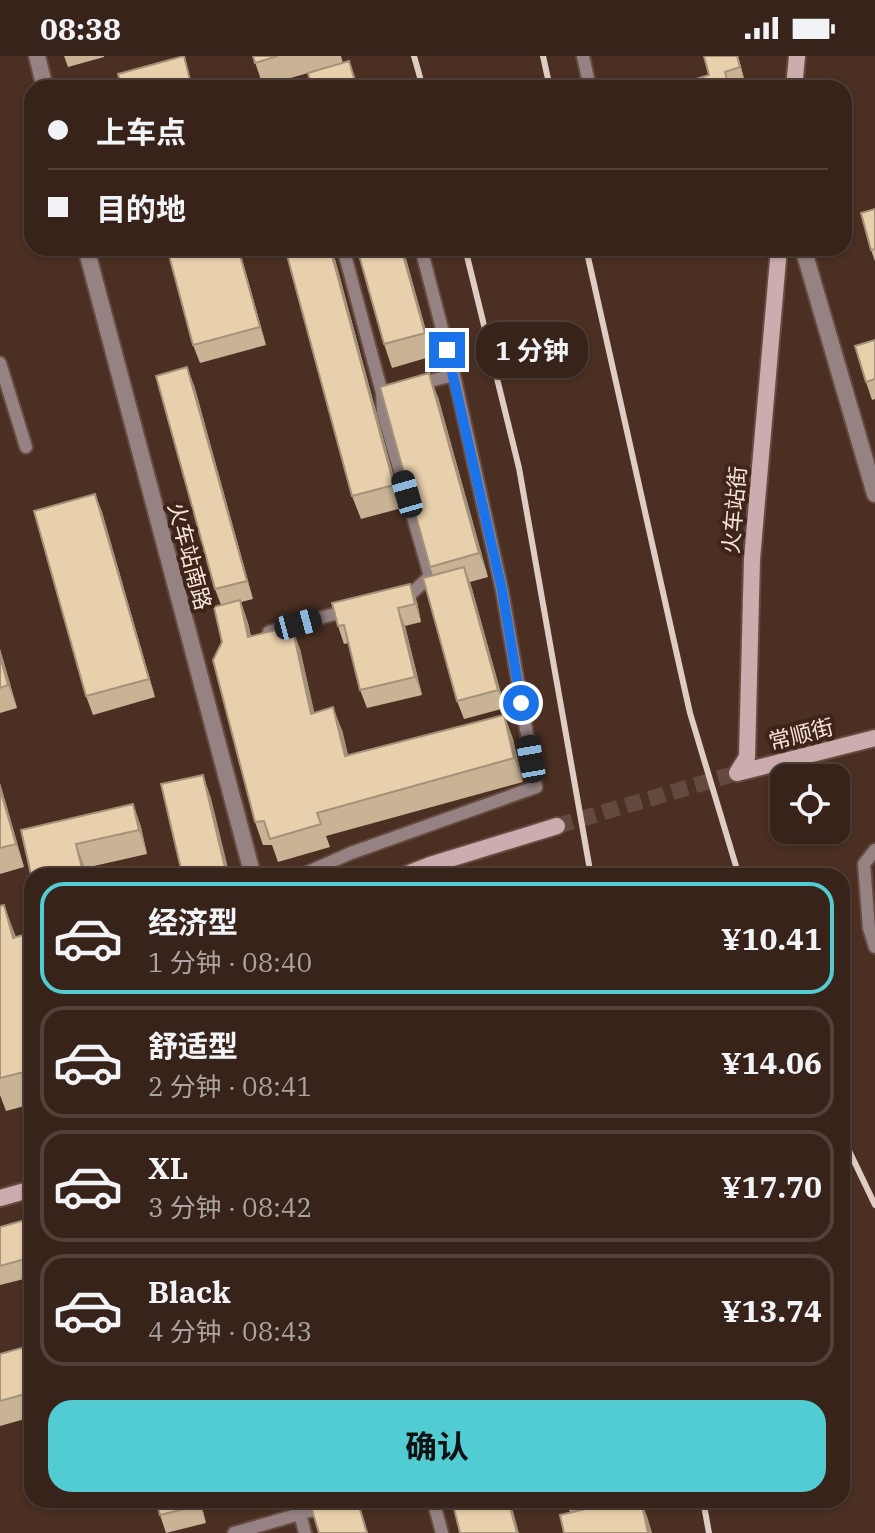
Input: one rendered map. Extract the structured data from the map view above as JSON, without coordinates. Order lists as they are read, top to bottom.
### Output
{
  "streets": {
    "main road": ["火车站街", "常顺街"],
    "street": ["火车站南路"]
  },
  "crossings": [
    ["火车站街", "常顺街"]
  ],
  "page": {
    "status": "08:38",
    "banner": ["上车点", "目的地"],
    "bubble": "1 分钟",
    "list": [
      {
        "name": "经济型",
        "note": "1 分钟 · 08:40",
        "value": "¥10.41"
      },
      {
        "name": "舒适型",
        "note": "2 分钟 · 08:41",
        "value": "¥14.06"
      },
      {
        "name": "XL",
        "note": "3 分钟 · 08:42",
        "value": "¥17.70"
      },
      {
        "name": "Black",
        "note": "4 分钟 · 08:43",
        "value": "¥13.74"
      }
    ],
    "buttons": "确认"
  }
}
